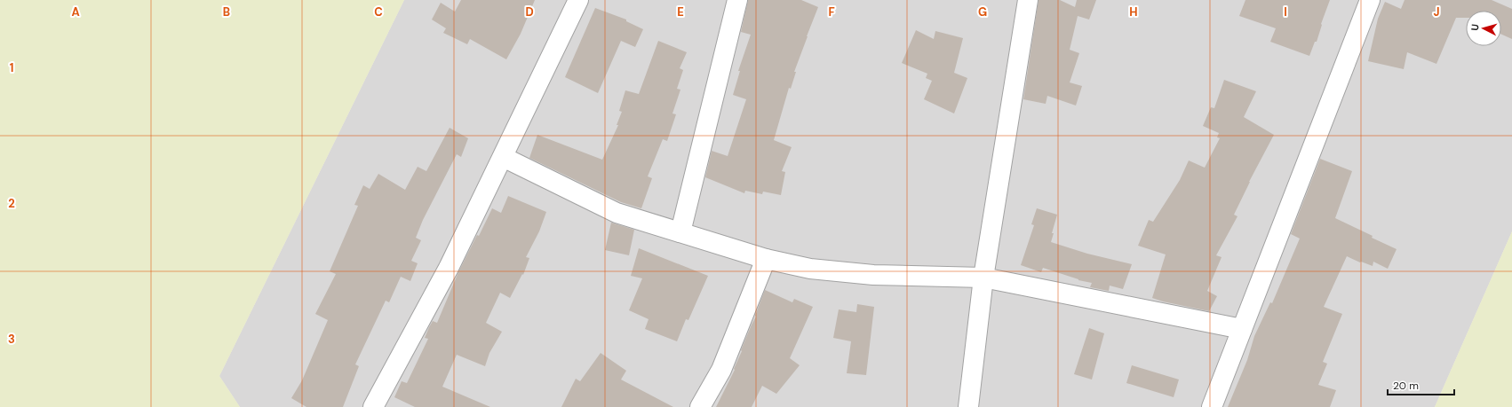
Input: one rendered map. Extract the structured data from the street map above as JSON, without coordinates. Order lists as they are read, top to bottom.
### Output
{
  "scale_bar": "20 m",
  "north": "left",
  "grid": {
    "columns": [
      "A",
      "B",
      "C",
      "D",
      "E",
      "F",
      "G",
      "H",
      "I",
      "J"
    ],
    "rows": ["1", "2", "3"]
  }
}
